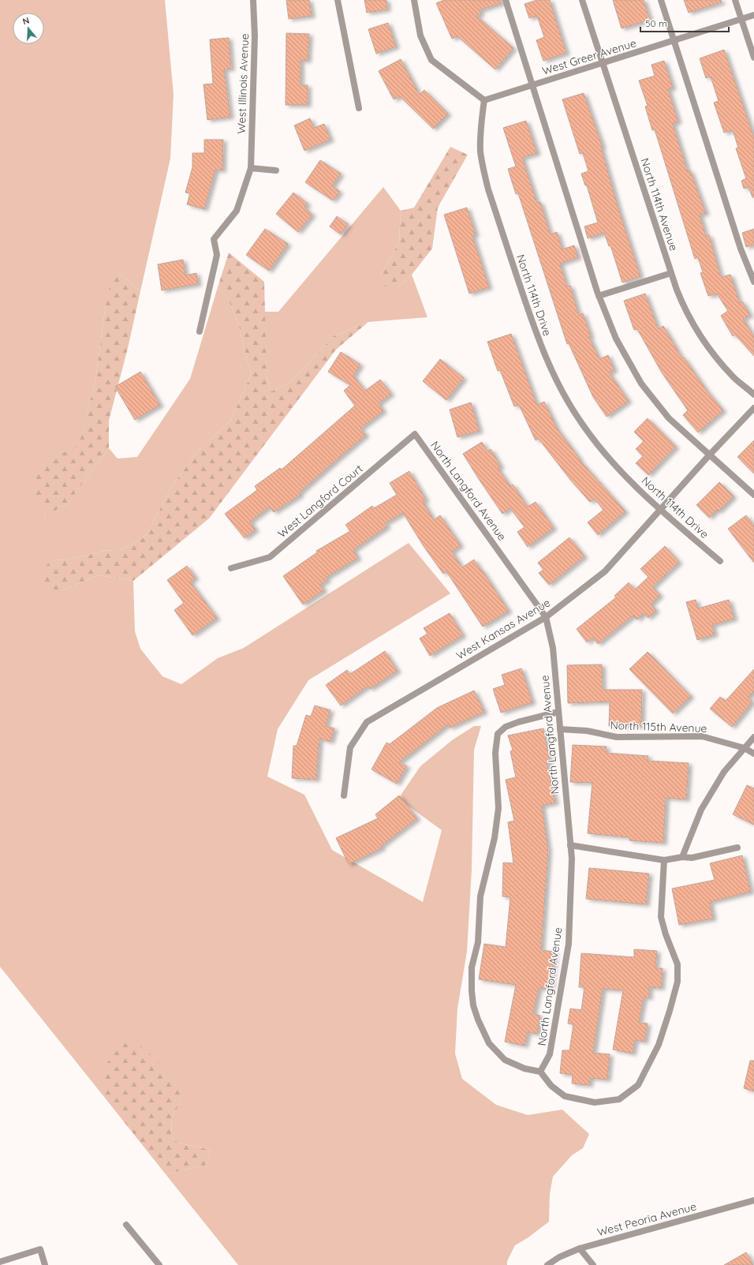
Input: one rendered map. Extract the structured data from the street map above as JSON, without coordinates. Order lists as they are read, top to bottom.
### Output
{
  "streets": {
    "street": [
      "West Greer Avenue",
      "West Illinois Avenue",
      "North 114th Avenue",
      "North 114th Drive",
      "North Langford Avenue",
      "West Langford Court",
      "West Kansas Avenue",
      "North 115th Avenue",
      "West Peoria Avenue"
    ]
  },
  "crossings": [
    ["West Greer Avenue", "North 114th Avenue"],
    ["West Greer Avenue", "North 114th Drive"],
    ["North 114th Drive", "West Kansas Avenue"],
    ["North Langford Avenue", "West Langford Court"],
    ["North Langford Avenue", "West Kansas Avenue"],
    ["North Langford Avenue", "North 115th Avenue"]
  ],
  "scale_bar": "50 m",
  "north": "top"
}
